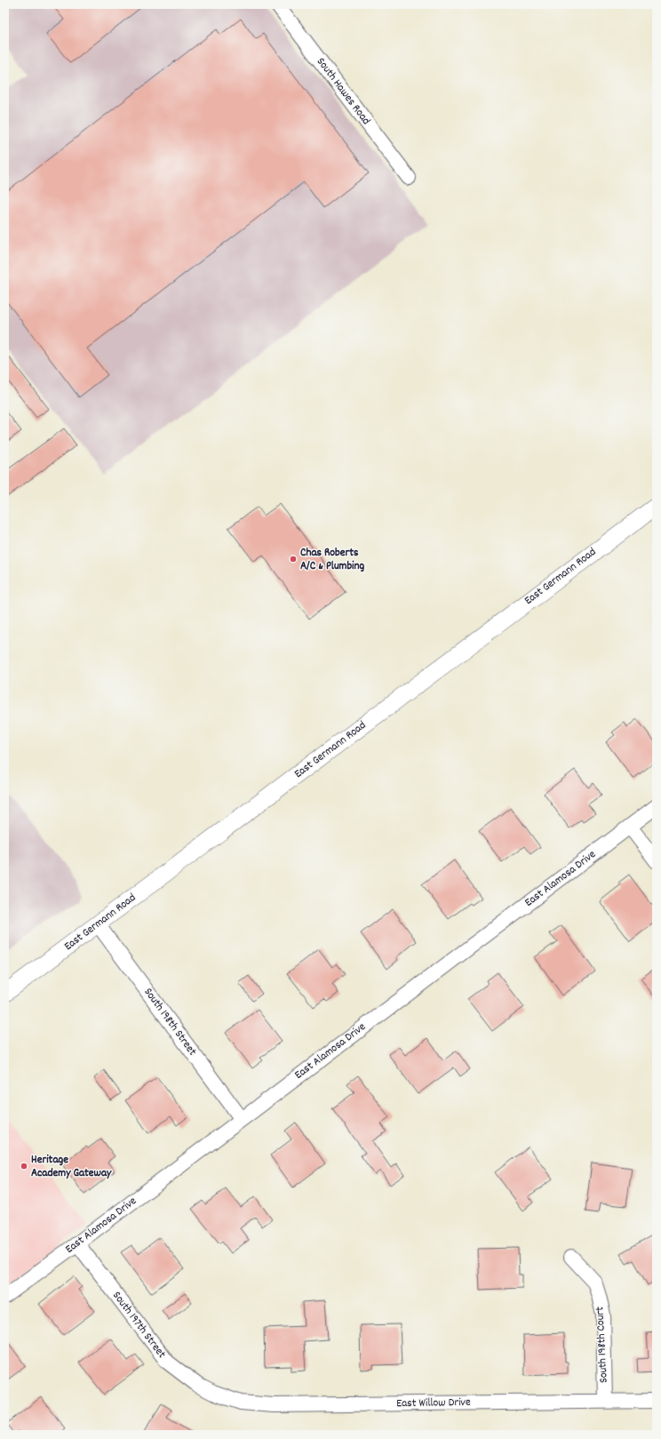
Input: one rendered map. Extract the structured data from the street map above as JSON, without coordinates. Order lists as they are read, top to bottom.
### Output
{
  "streets": {
    "street": [
      "South Hawes Road",
      "East Germann Road",
      "East Alamosa Drive",
      "South 198th Street",
      "South 197th Street",
      "South 198th Court",
      "East Willow Drive"
    ]
  },
  "crossings": [
    ["East Germann Road", "South 198th Street"],
    ["East Alamosa Drive", "South 198th Street"],
    ["East Alamosa Drive", "South 197th Street"],
    ["South 197th Street", "East Willow Drive"],
    ["South 198th Court", "East Willow Drive"]
  ],
  "places": ["Chas Roberts A/C & Plumbing", "Heritage Academy Gateway"]
}
